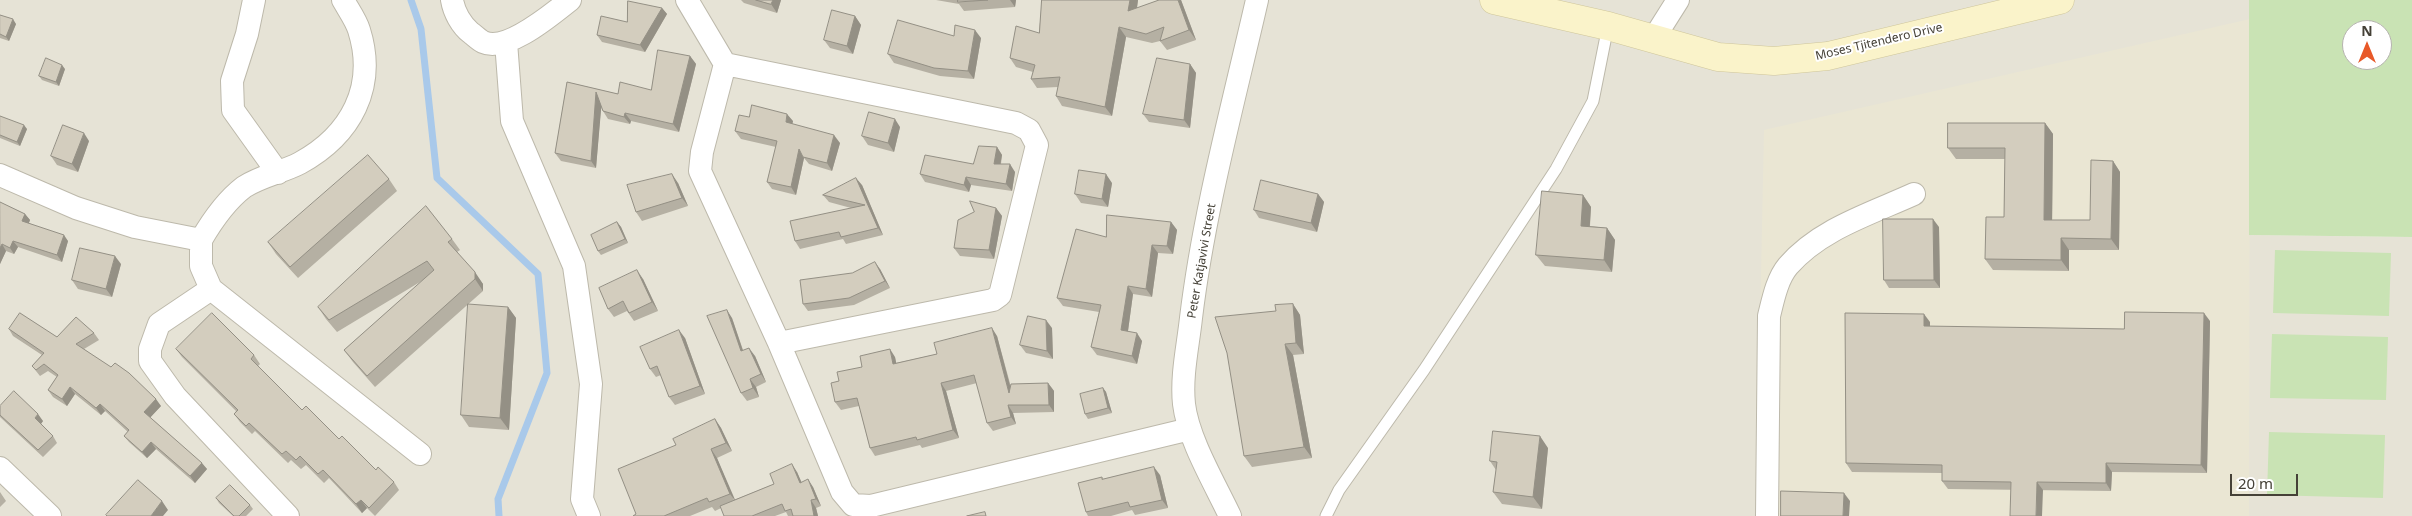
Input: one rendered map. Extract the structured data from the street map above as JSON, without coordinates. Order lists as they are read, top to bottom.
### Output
{
  "streets": {
    "street": ["Moses Tjitendero Drive", "Peter Katjavivi Street"]
  },
  "scale_bar": "20 m",
  "north": "top"
}
